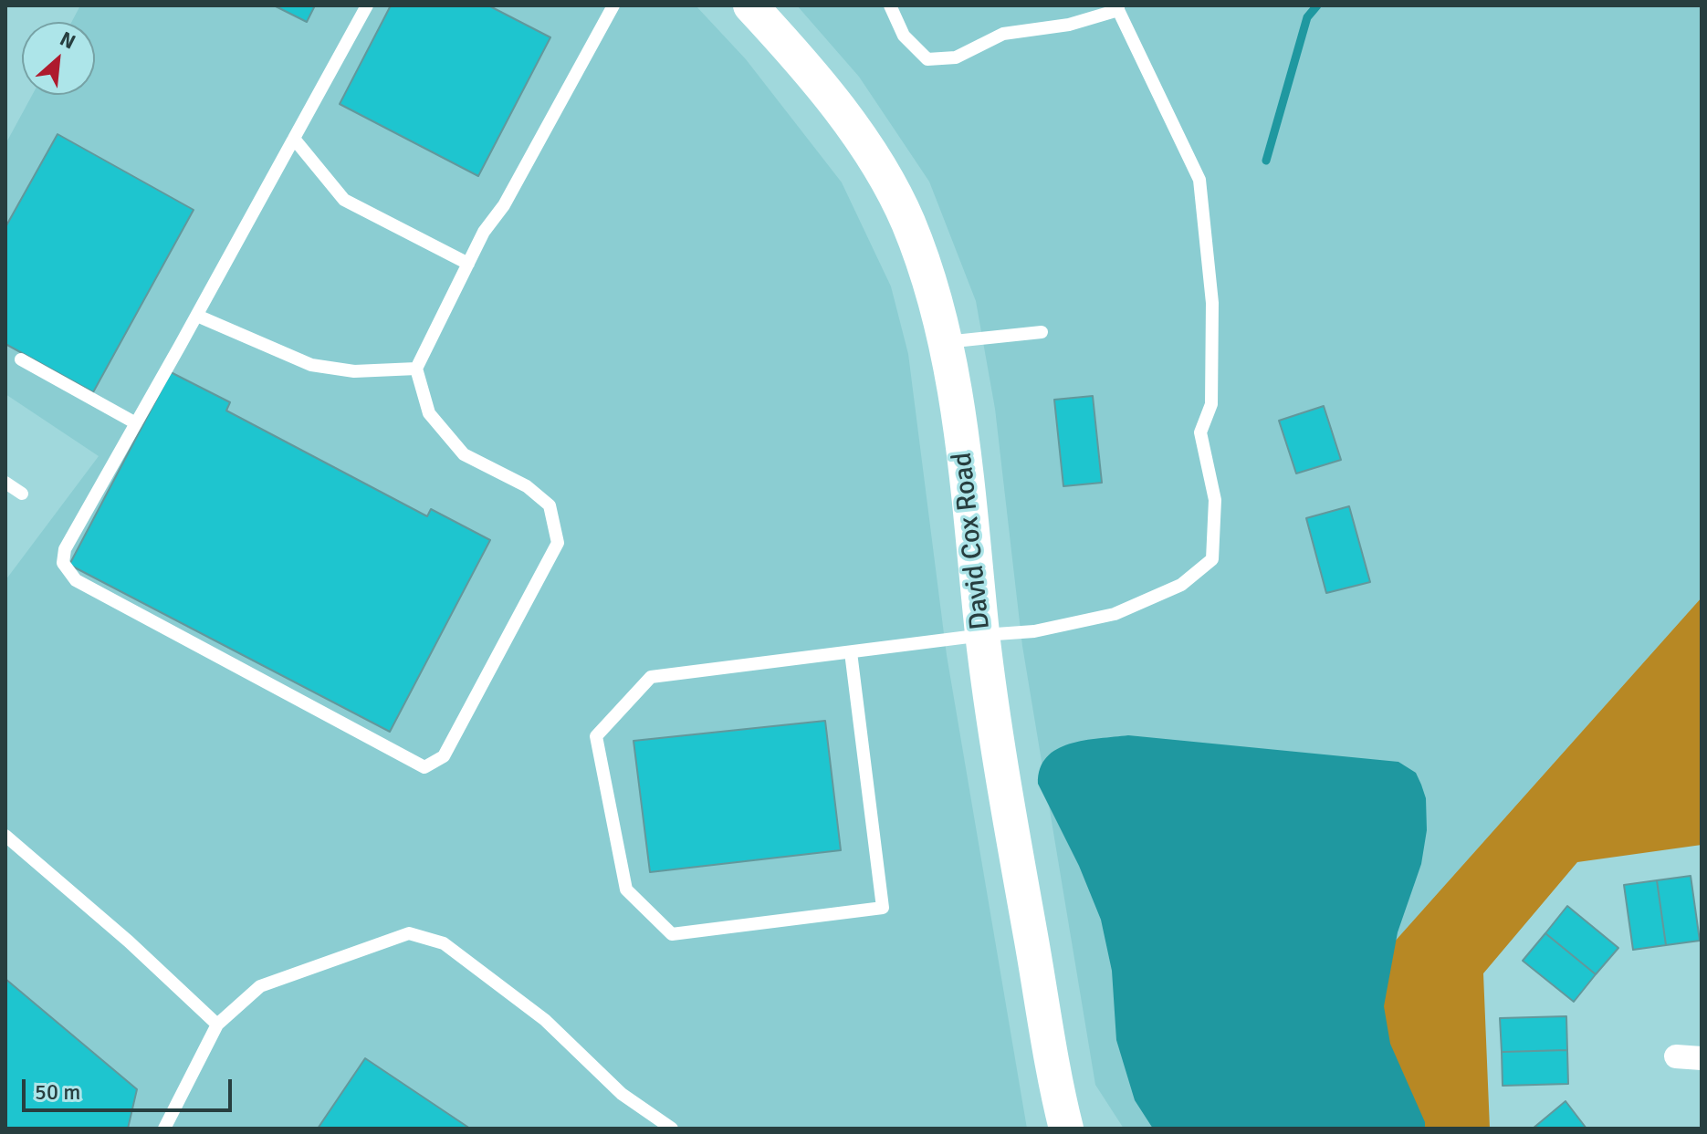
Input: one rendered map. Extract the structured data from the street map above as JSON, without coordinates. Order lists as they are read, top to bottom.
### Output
{
  "streets": {
    "main road": ["David Cox Road"]
  },
  "scale_bar": "50 m",
  "north": "top right"
}
